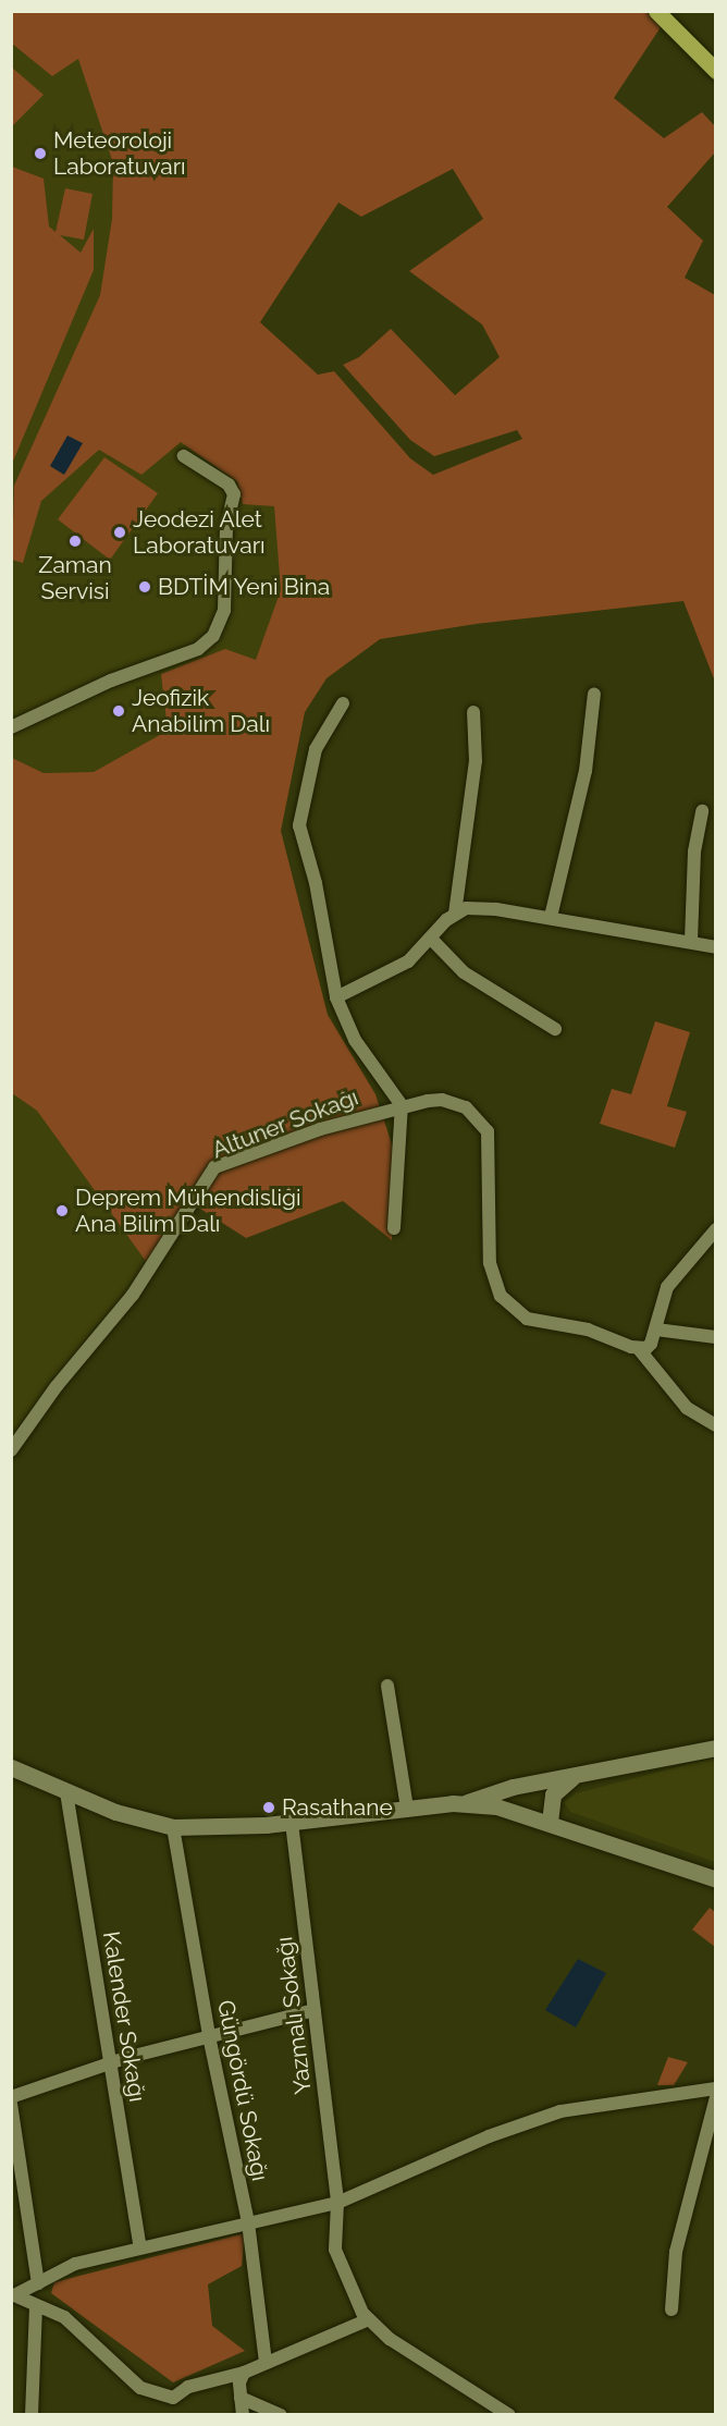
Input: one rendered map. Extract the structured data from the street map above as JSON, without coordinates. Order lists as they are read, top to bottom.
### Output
{
  "streets": {
    "street": [
      "Altuner Sokağı",
      "Yazmalı Sokağı",
      "Kalender Sokağı",
      "Güngördü Sokağı"
    ]
  },
  "places": [
    "Meteoroloji Laboratuvarı",
    "Jeodezi Alet Laboratuvarı",
    "Zaman Servisi",
    "BDTİM Yeni Bina",
    "Jeofizik Anabilim Dalı",
    "Deprem Mühendisliği Ana Bilim Dalı",
    "Rasathane"
  ]
}
